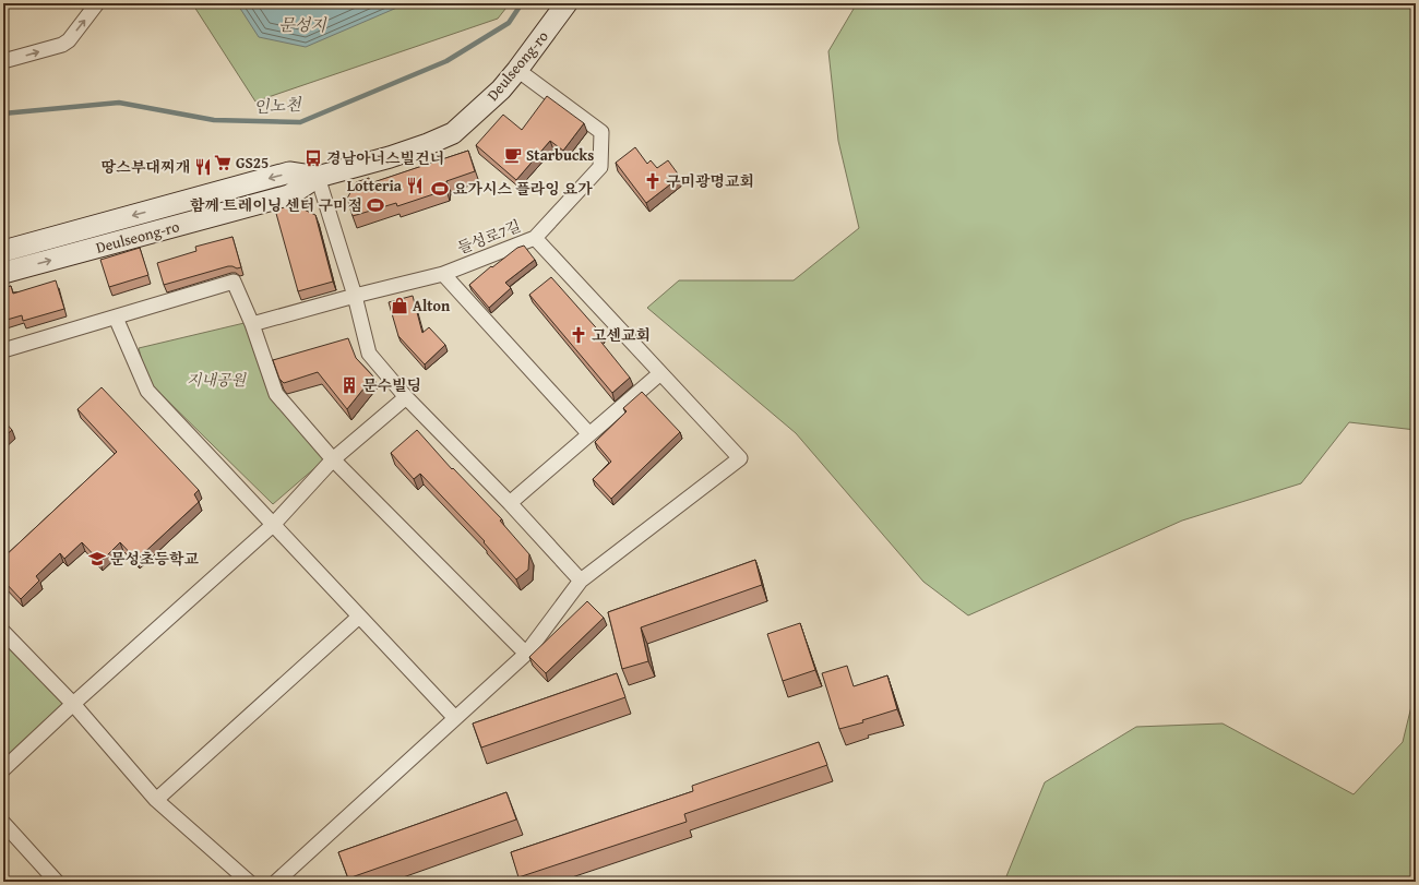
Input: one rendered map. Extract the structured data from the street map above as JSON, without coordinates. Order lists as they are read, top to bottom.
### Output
{
  "streets": {
    "street": ["Deulseong-ro", "들성로7길"]
  },
  "crossings": [
    ["Deulseong-ro", "들성로7길"]
  ],
  "water": ["문성지", "인노천"],
  "parks": ["지내공원"],
  "places": {
    "cafe": ["Starbucks"],
    "bus stop": ["경남아너스빌건너"],
    "supermarket": ["GS25"],
    "restaurant": ["땅스부대찌개", "Lotteria"],
    "church": ["구미광명교회", "고센교회"],
    "sports": ["요가시스 플라잉 요가", "함께 트레이닝 센터 구미점"],
    "shop": ["Alton"],
    "building": ["문수빌딩"],
    "school or university": ["문성초등학교"]
  }
}
